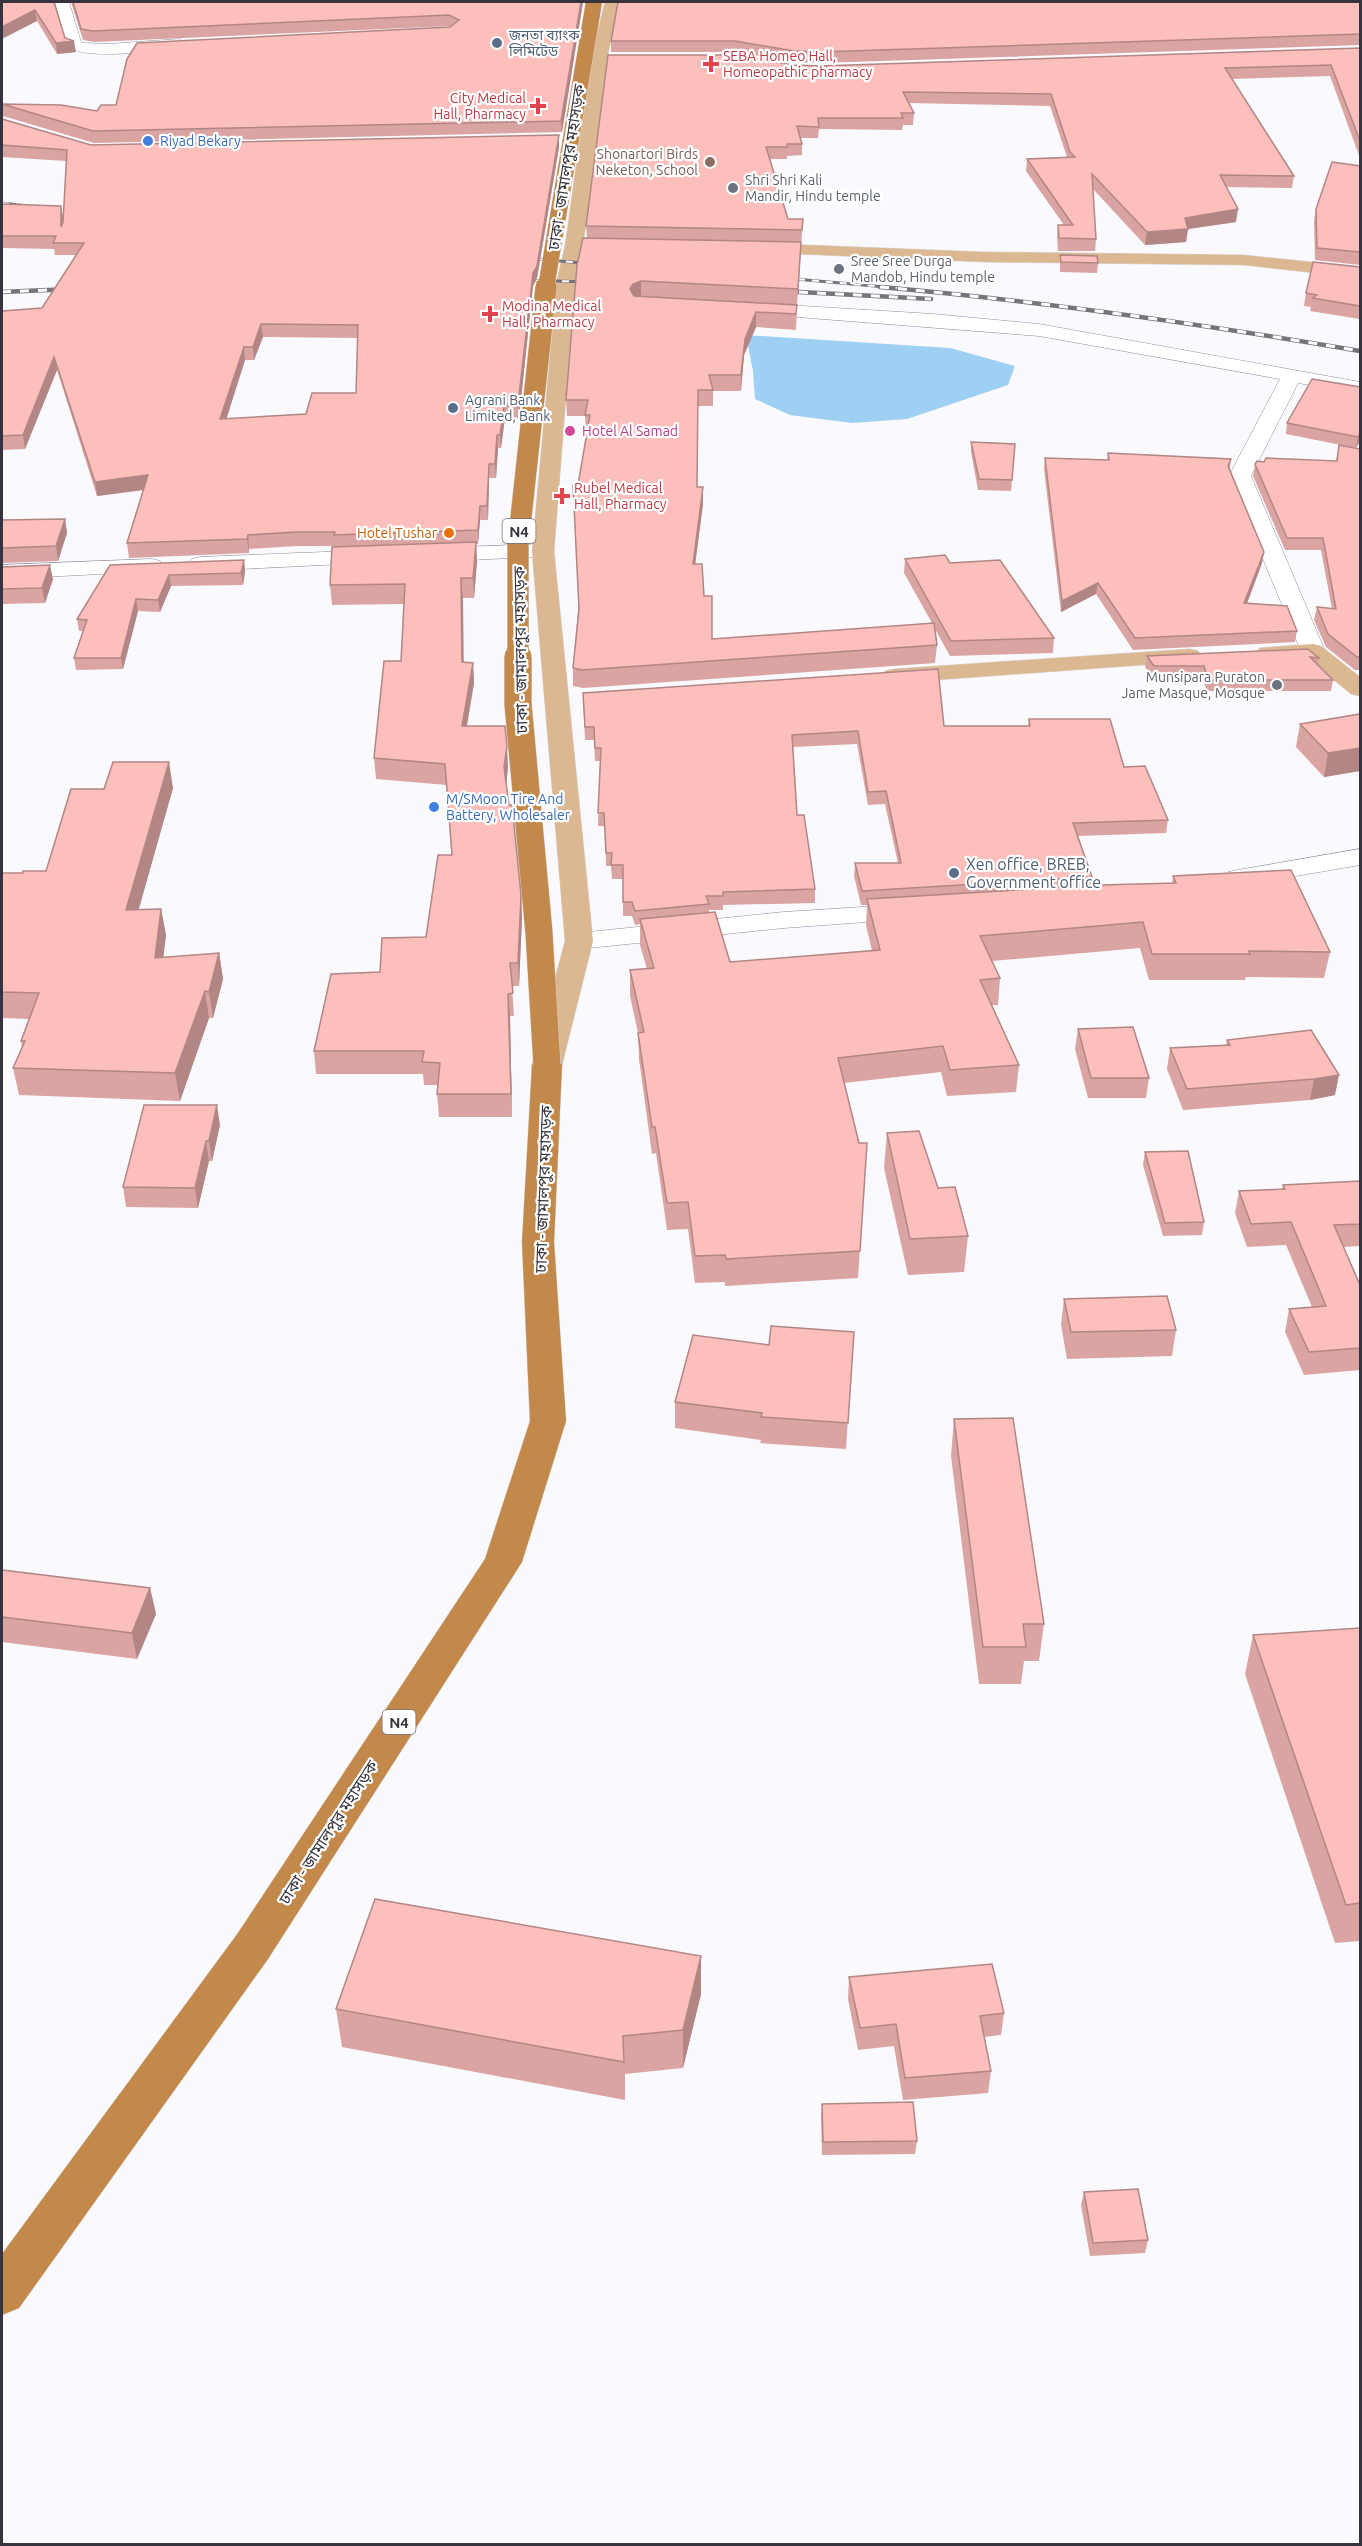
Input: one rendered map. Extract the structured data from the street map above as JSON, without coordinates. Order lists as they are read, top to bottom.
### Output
{
  "streets": {
    "highway": ["ঢাকা - জামালপুর মহাসড়ক", "N4"]
  },
  "places": {
    "other": [
      "জনতা ব্যাংক লিমিটেড",
      "Riyad Bekary",
      "Shonartori Birds Neketon, School",
      "Shri Shri Kali Mandir, Hindu temple",
      "Sree Sree Durga Mandob, Hindu temple",
      "Agrani Bank Limited, Bank",
      "Hotel Al Samad",
      "Hotel Tushar",
      "Munsipara Puraton Jame Masque, Mosque",
      "M/SMoon Tire And Battery, Wholesaler",
      "Xen office, BREB, Government office"
    ],
    "health": [
      "SEBA Homeo Hall, Homeopathic pharmacy",
      "City Medical Hall, Pharmacy",
      "Modina Medical Hall, Pharmacy",
      "Rubel Medical Hall, Pharmacy"
    ]
  }
}
